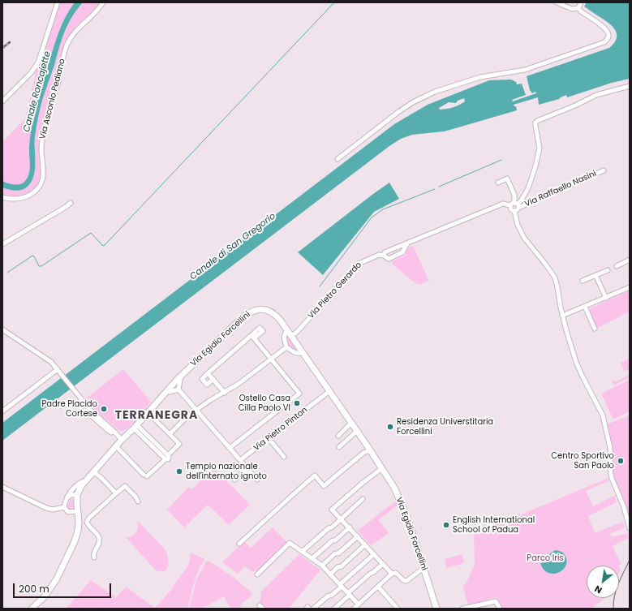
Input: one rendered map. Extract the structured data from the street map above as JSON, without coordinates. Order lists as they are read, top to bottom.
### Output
{
  "streets": {
    "street": [
      "Via Asconio Pediano",
      "Via Raffaello Nasini",
      "Via Pietro Gerardo",
      "Via Egidio Forcellini",
      "Via Pietro Pinton"
    ]
  },
  "crossings": [
    ["Via Raffaello Nasini", "Via Pietro Gerardo"],
    ["Via Pietro Gerardo", "Via Egidio Forcellini"],
    ["Via Egidio Forcellini", "Via Pietro Pinton"]
  ],
  "districts": ["TERRANEGRA"],
  "water": ["Canale Roncajette", "Canale di San Gregorio"],
  "parks": ["Parco Iris"],
  "places": [
    "Ostello Casa Cilla Paolo VI",
    "Padre Placido Cortese",
    "Residenza Universtitaria Forcellini",
    "Centro Sportivo San Paolo",
    "Tempio nazionale dell'internato ignoto",
    "English International School of Padua"
  ],
  "scale_bar": "200 m",
  "north": "bottom left"
}
